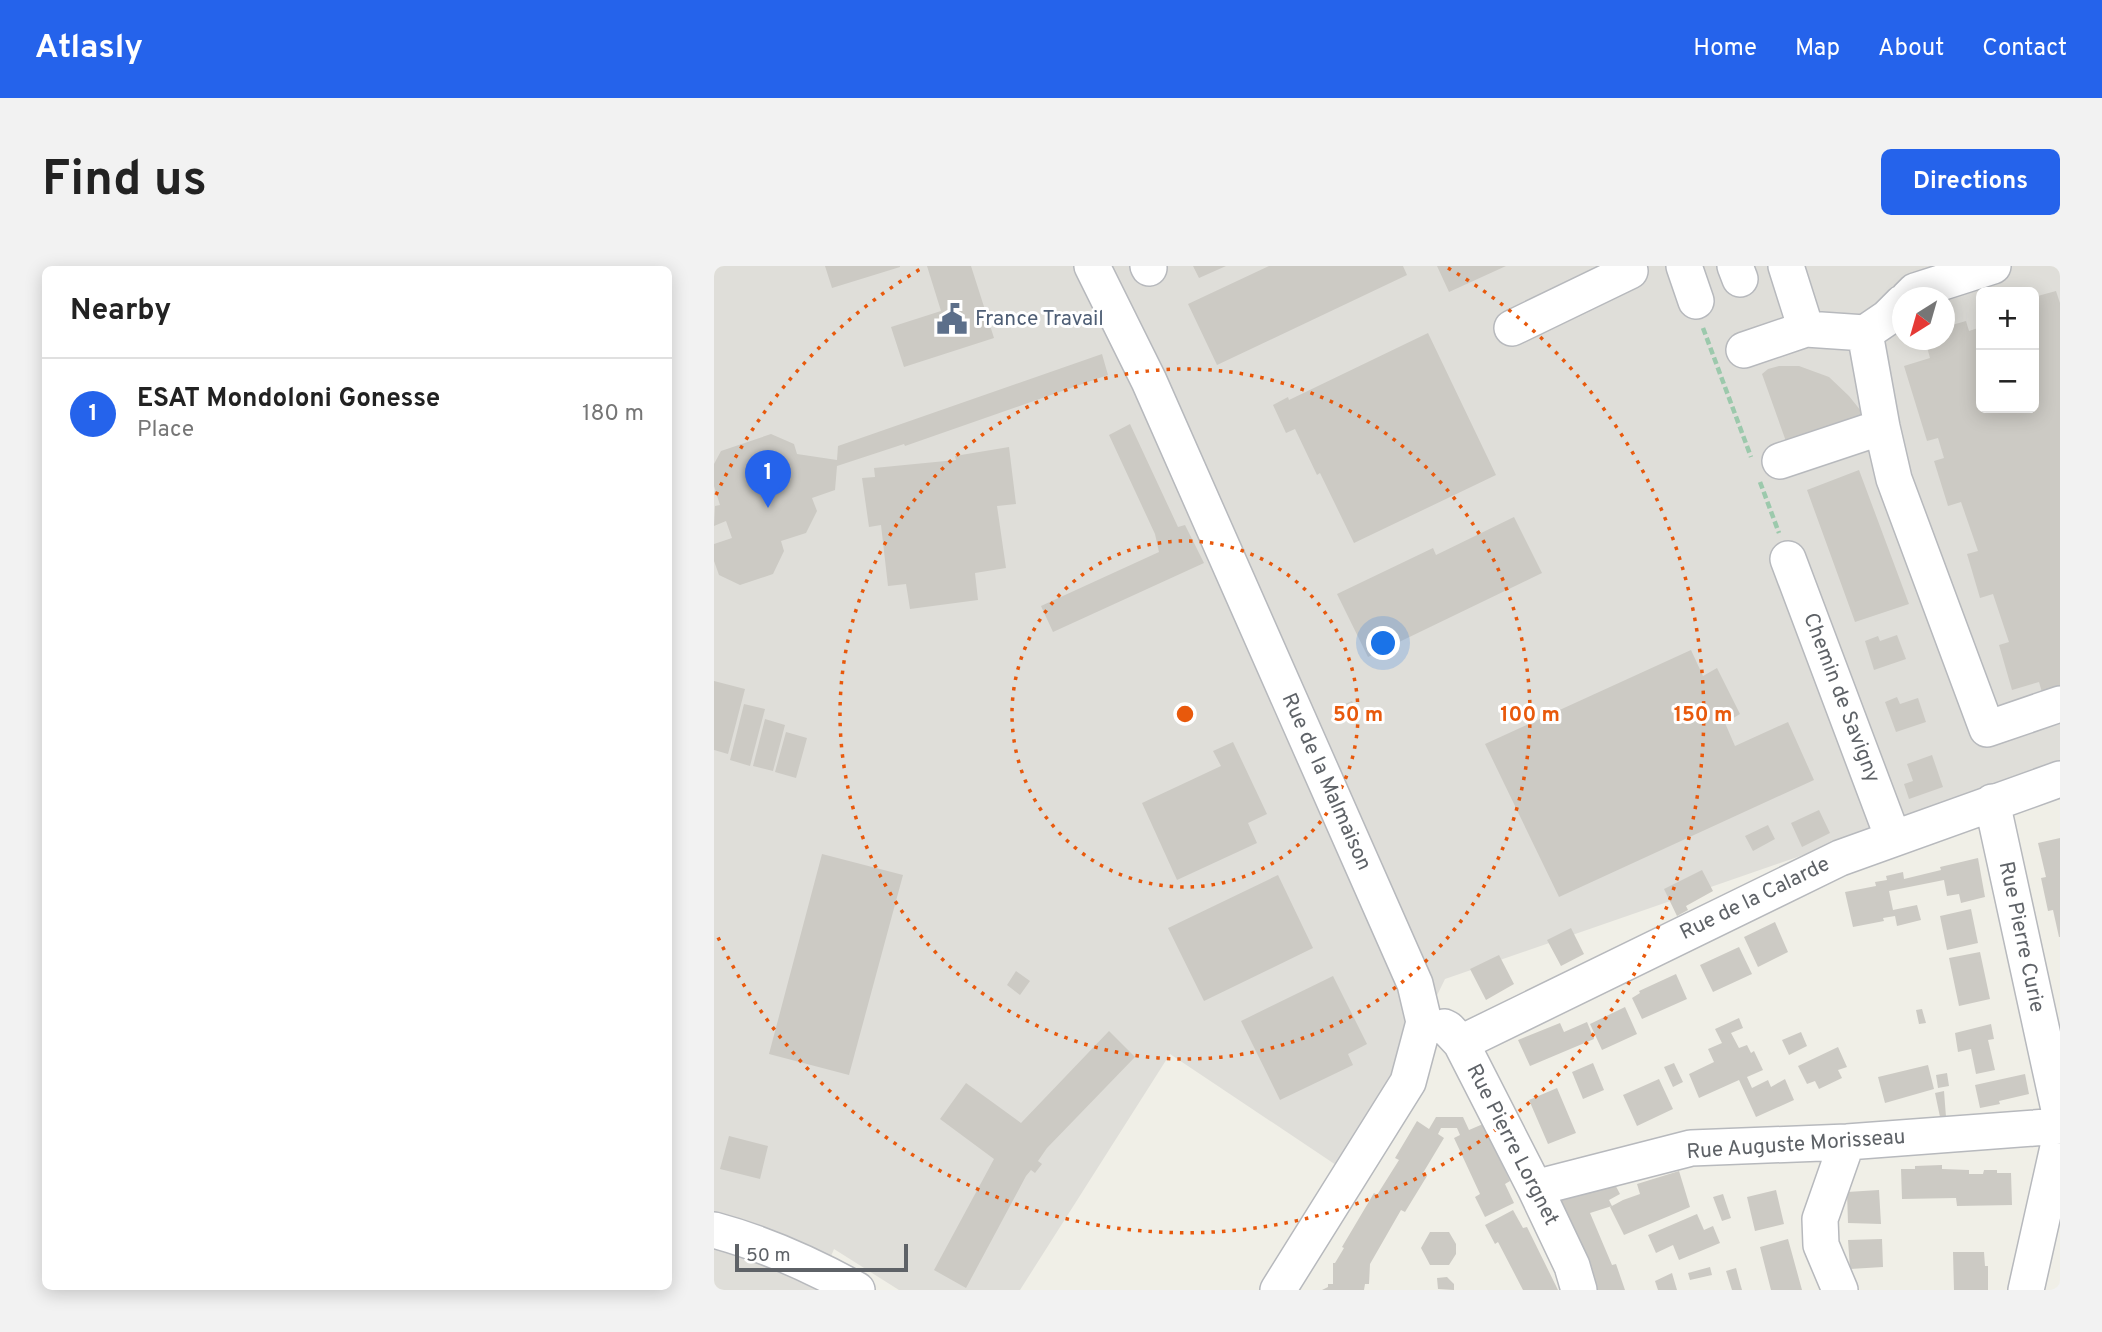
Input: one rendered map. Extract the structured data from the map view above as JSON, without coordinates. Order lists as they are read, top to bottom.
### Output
{
  "streets": {
    "street": [
      "Chemin de Savigny",
      "Rue de la Malmaison",
      "Rue de la Calarde",
      "Rue Pierre Curie",
      "Rue Pierre Lorgnet",
      "Rue Auguste Morisseau"
    ]
  },
  "crossings": [
    ["Chemin de Savigny", "Rue de la Calarde"],
    ["Rue de la Malmaison", "Rue Pierre Lorgnet"],
    ["Rue de la Calarde", "Rue Pierre Curie"],
    ["Rue de la Calarde", "Rue Pierre Lorgnet"],
    ["Rue Pierre Lorgnet", "Rue Auguste Morisseau"]
  ],
  "places": {
    "public building": ["France Travail"]
  },
  "scale_bar": "50 m",
  "north": "bottom left",
  "page": {
    "header": "Atlasly",
    "nav": [
      "Home",
      "Map",
      "About",
      "Contact"
    ],
    "buttons": "Directions",
    "title": "Find us",
    "heading": "Nearby",
    "map_buttons": ["+", "−"],
    "list": [
      {
        "mark": "1",
        "name": "ESAT Mondoloni Gonesse",
        "note": "Place",
        "value": "180 m"
      }
    ],
    "pins": "1",
    "scale": "50 m"
  },
  "rings": ["50 m", "100 m", "150 m"]
}
